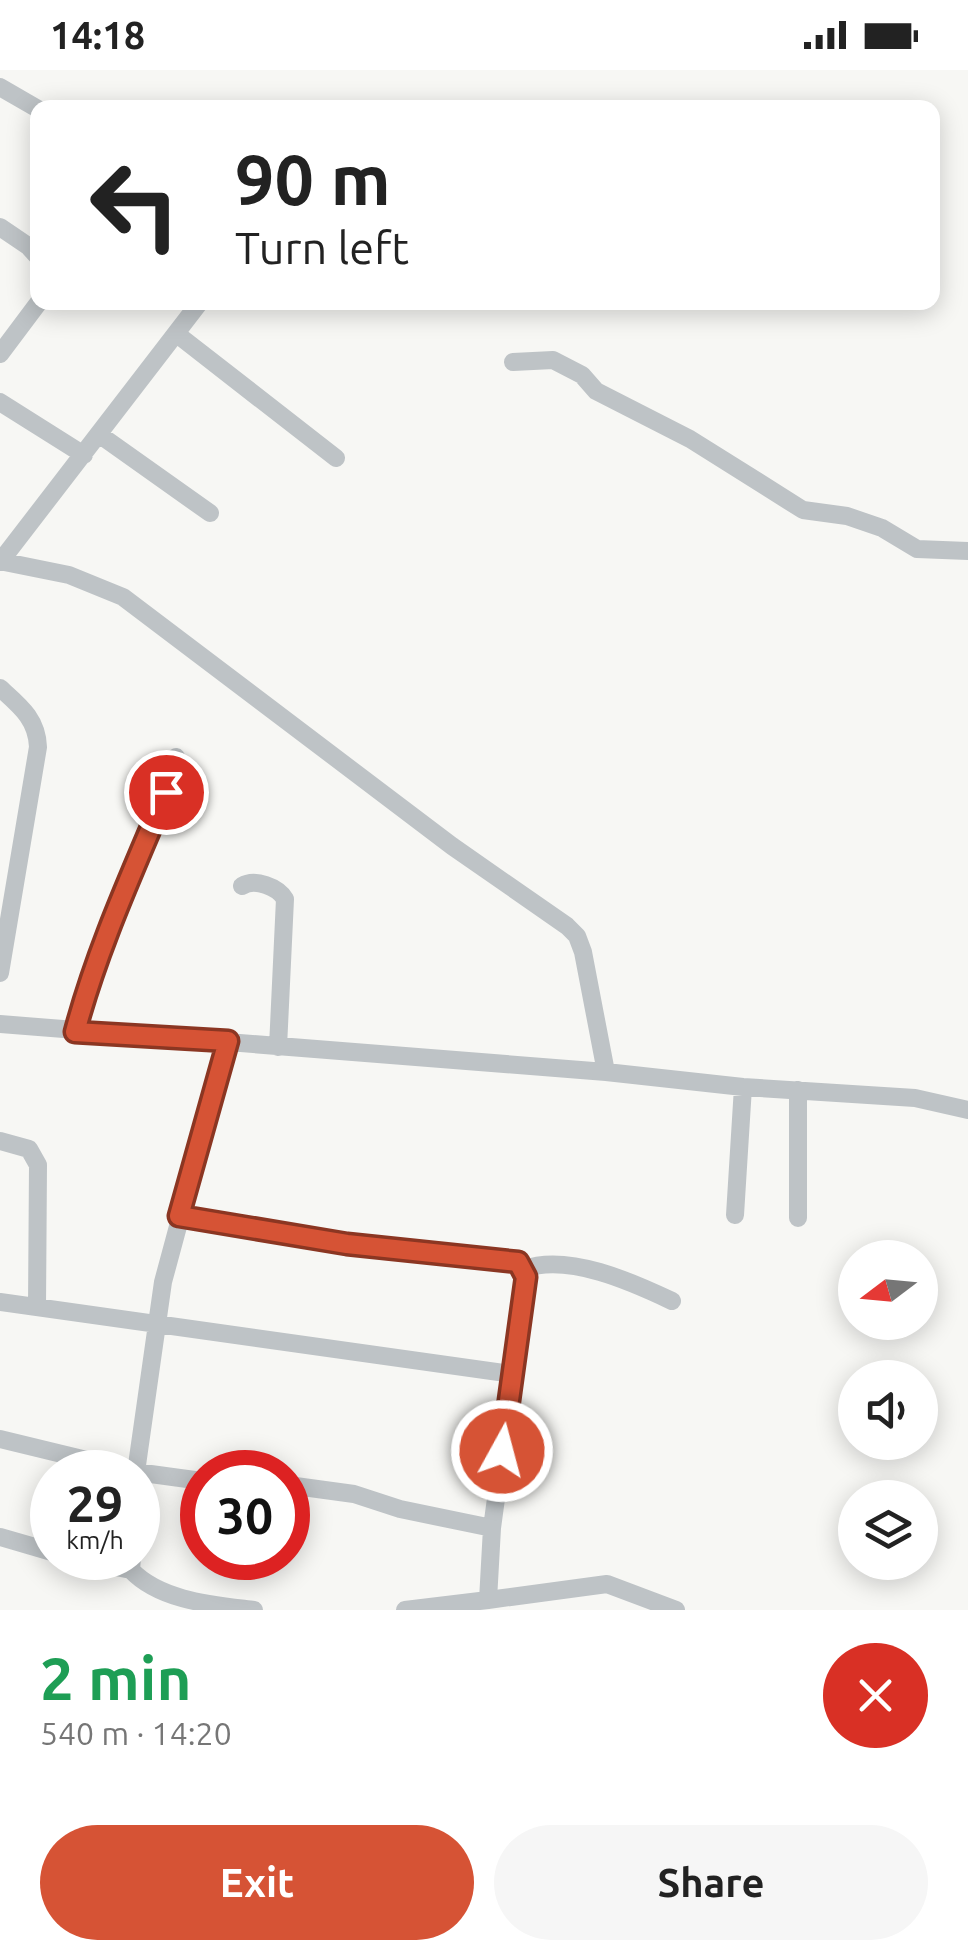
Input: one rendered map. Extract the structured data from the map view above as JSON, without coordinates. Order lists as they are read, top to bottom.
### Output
{
  "north": "left",
  "page": {
    "status": "14:18",
    "turn": ["90 m", "Turn left"],
    "speed": "29 km/h",
    "limit": "30",
    "heading": ["2 min", "540 m · 14:20"],
    "buttons": ["Exit", "Share"]
  }
}
